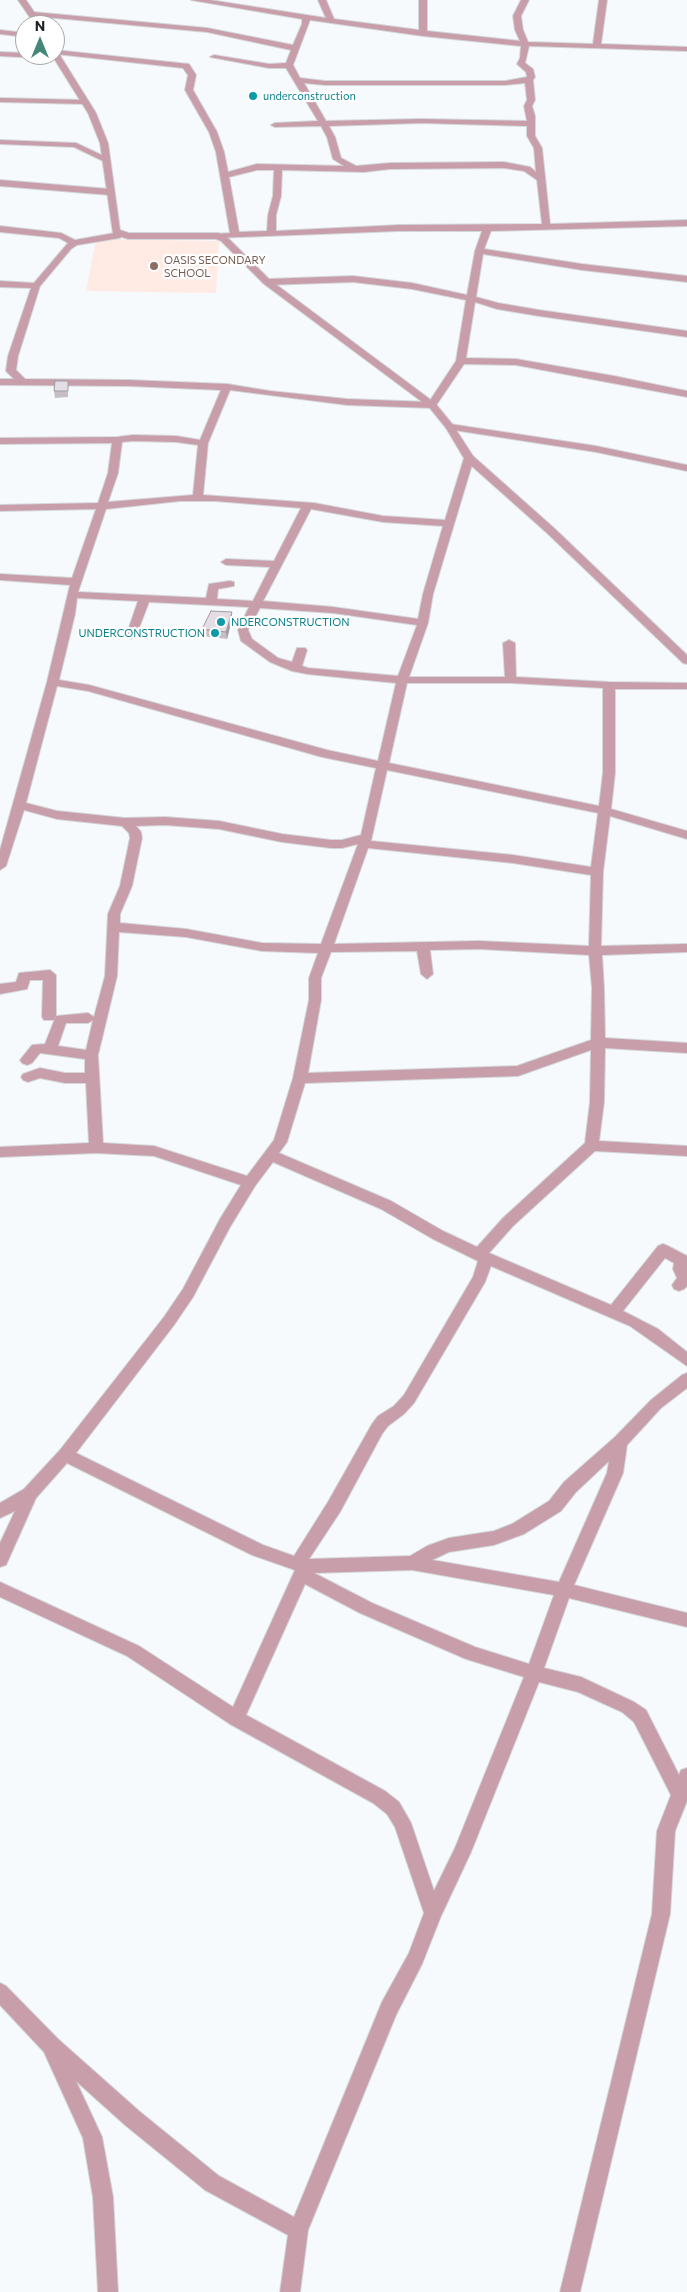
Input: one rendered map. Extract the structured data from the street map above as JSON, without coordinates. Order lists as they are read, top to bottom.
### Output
{
  "places": [
    "underconstruction",
    "OASIS SECONDARY SCHOOL",
    "NDERCONSTRUCTION",
    "UNDERCONSTRUCTION"
  ],
  "north": "top"
}
